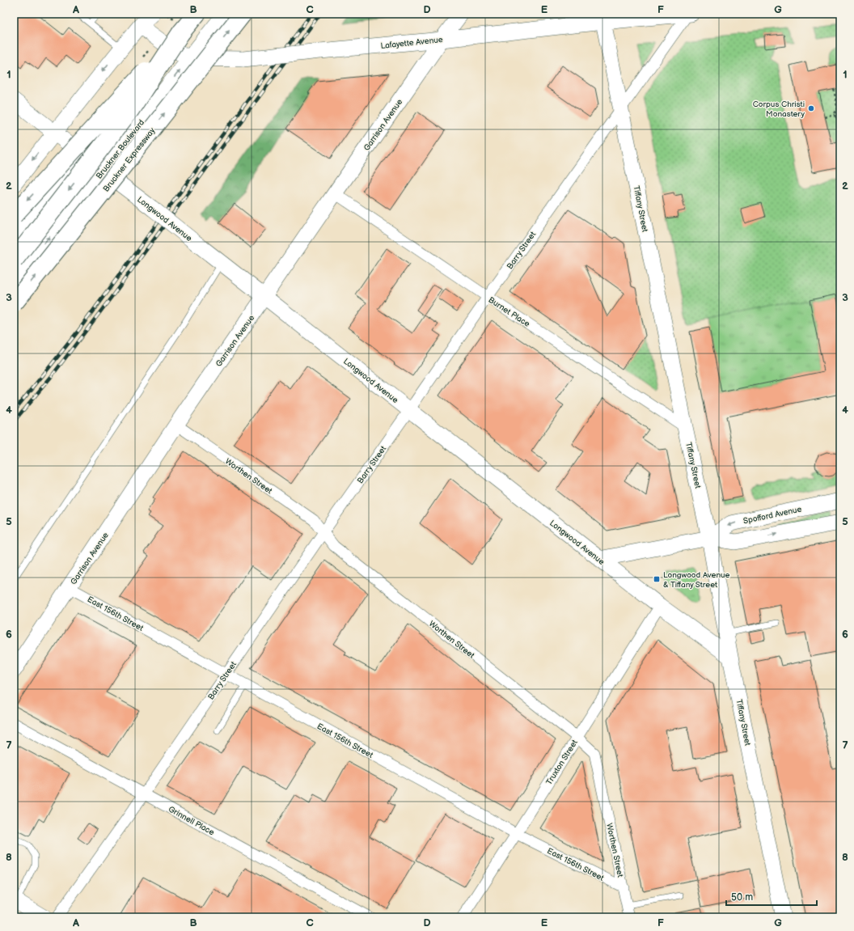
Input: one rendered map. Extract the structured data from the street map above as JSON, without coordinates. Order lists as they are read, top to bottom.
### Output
{
  "streets": {
    "highway": ["Bruckner Expressway"],
    "main road": [
      "Lafayette Avenue",
      "Garrison Avenue",
      "Bruckner Boulevard",
      "Tiffany Street",
      "Longwood Avenue",
      "Spofford Avenue"
    ],
    "street": [
      "Barry Street",
      "Burnet Place",
      "Worthen Street",
      "East 156th Street",
      "Truxton Street",
      "Grinnell Place"
    ]
  },
  "crossings": [
    ["Lafayette Avenue", "Garrison Avenue"],
    ["Lafayette Avenue", "Bruckner Boulevard"],
    ["Lafayette Avenue", "Tiffany Street"],
    ["Lafayette Avenue", "Barry Street"],
    ["Garrison Avenue", "Longwood Avenue"],
    ["Garrison Avenue", "Burnet Place"],
    ["Garrison Avenue", "Worthen Street"],
    ["Garrison Avenue", "East 156th Street"],
    ["Bruckner Boulevard", "Longwood Avenue"],
    ["Tiffany Street", "Longwood Avenue"],
    ["Tiffany Street", "Barry Street"],
    ["Tiffany Street", "Burnet Place"],
    ["Tiffany Street", "Spofford Avenue"],
    ["Longwood Avenue", "Barry Street"],
    ["Longwood Avenue", "Spofford Avenue"],
    ["Longwood Avenue", "Truxton Street"],
    ["Barry Street", "Burnet Place"],
    ["Barry Street", "Worthen Street"],
    ["Barry Street", "East 156th Street"],
    ["Barry Street", "Grinnell Place"],
    ["Worthen Street", "East 156th Street"],
    ["Worthen Street", "Truxton Street"],
    ["East 156th Street", "Truxton Street"]
  ],
  "places": {
    "other": ["Corpus Christi Monastery"],
    "transit": ["Longwood Avenue & Tiffany Street"]
  },
  "scale_bar": "50 m",
  "grid": {
    "columns": [
      "A",
      "B",
      "C",
      "D",
      "E",
      "F",
      "G"
    ],
    "rows": [
      "1",
      "2",
      "3",
      "4",
      "5",
      "6",
      "7",
      "8"
    ]
  }
}
